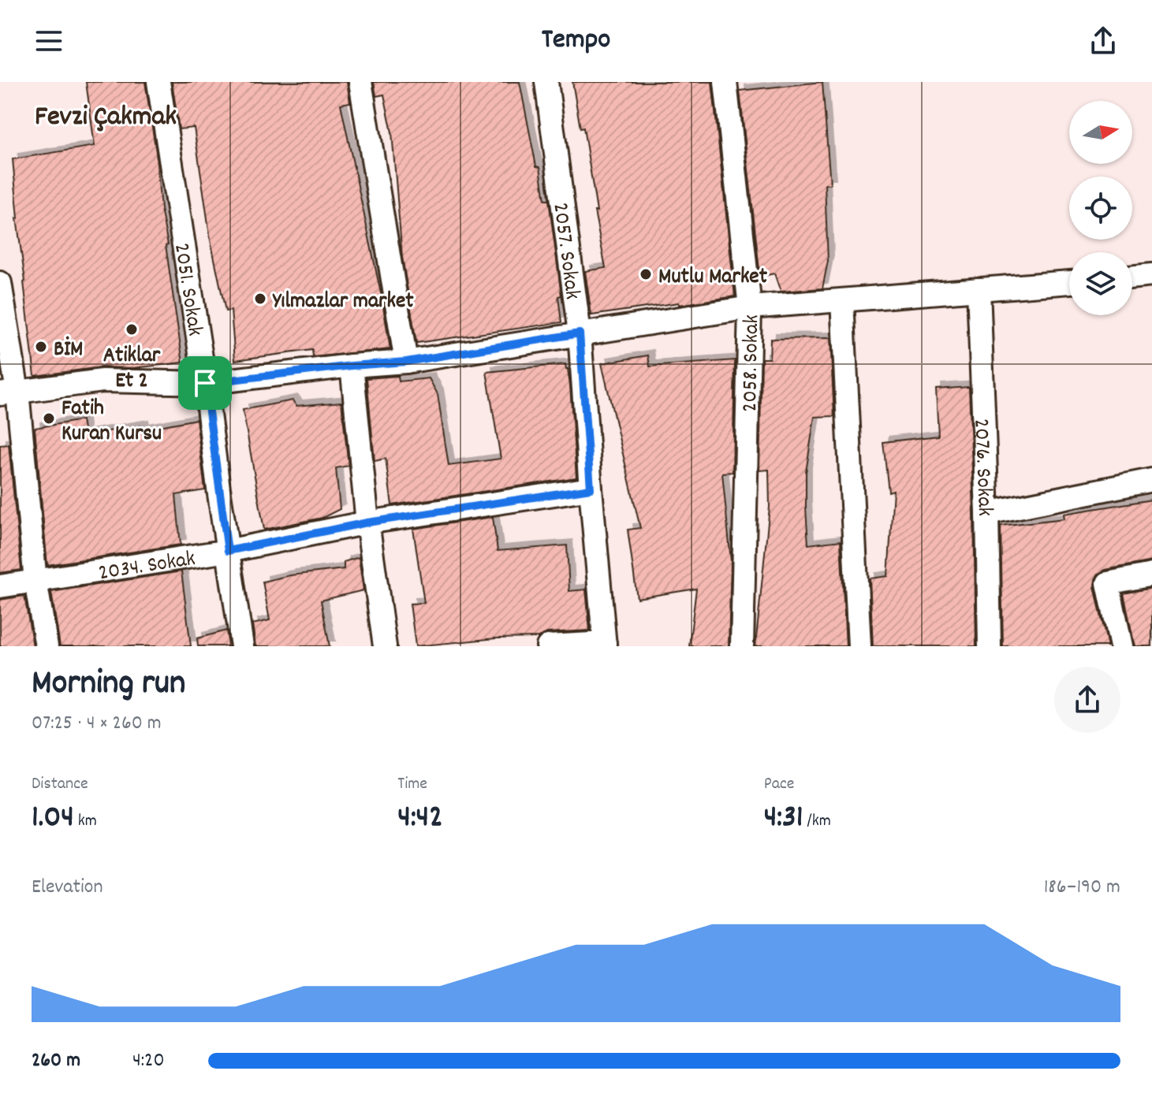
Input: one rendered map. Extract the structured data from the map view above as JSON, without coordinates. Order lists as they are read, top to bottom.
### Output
{
  "streets": {
    "street": [
      "2057. Sokak",
      "2051. Sokak",
      "2058. Sokak",
      "2076. Sokak",
      "2034. Sokak"
    ]
  },
  "crossings": [
    ["2057. Sokak", "2034. Sokak"],
    ["2051. Sokak", "2034. Sokak"]
  ],
  "districts": ["Fevzi Çakmak"],
  "places": [
    "Mutlu Market",
    "Yılmazlar market",
    "Atiklar Et 2",
    "BİM",
    "Fatih Kuran Kursu"
  ],
  "north": "right",
  "page": {
    "header": "Tempo",
    "heading": ["Morning run", "07:25 · 4 × 260 m"],
    "stats": [
      ["Distance", "1.04 km"],
      ["Time", "4:42"],
      ["Pace", "4:31 /km"]
    ],
    "chart": ["Elevation", "186–190 m"],
    "list": [
      {
        "name": "260 m",
        "note": "4:20"
      }
    ]
  }
}
